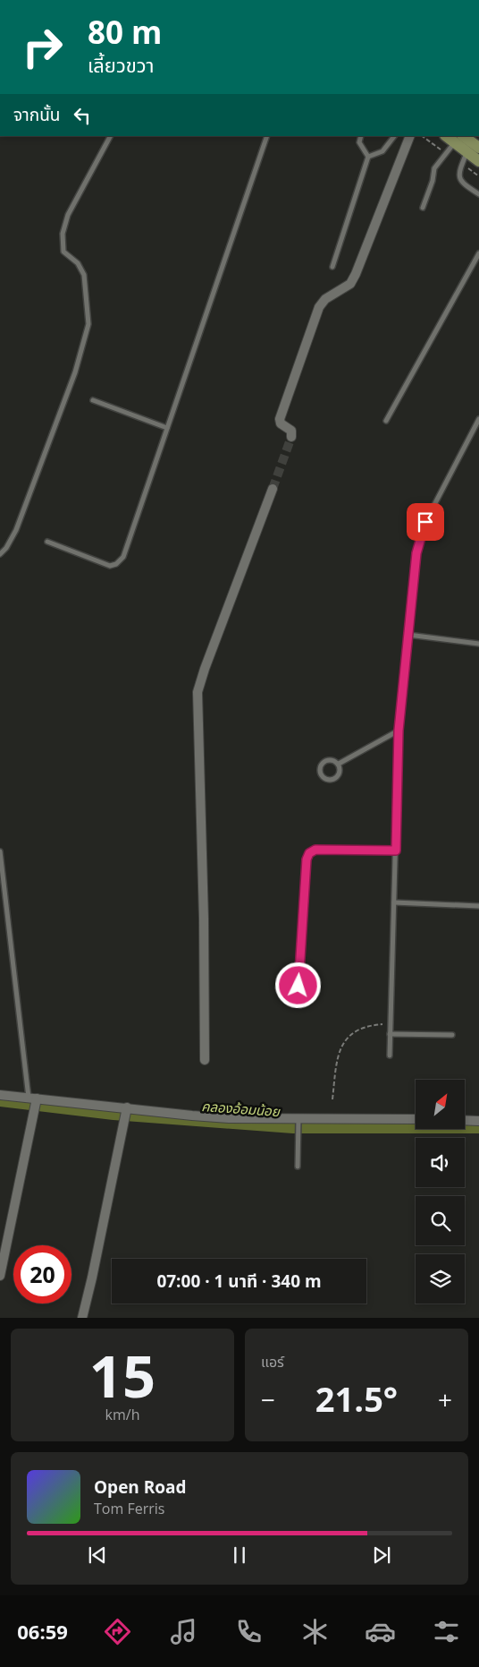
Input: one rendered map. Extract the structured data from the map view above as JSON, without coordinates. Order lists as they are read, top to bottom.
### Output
{
  "water": ["คลองอ้อมน้อย"],
  "north": "top right",
  "page": {
    "turn": ["80 m", "เลี้ยวขวา"],
    "then": "จากนั้น",
    "limit": "20",
    "trip": "07:00 · 1 นาที · 340 m",
    "tile": [
      ["15", "km/h"],
      "แอร์"
    ],
    "heat": ["−", "21.5°", "+"],
    "song": ["Open Road", "Tom Ferris"],
    "tabs": "06:59"
  }
}
